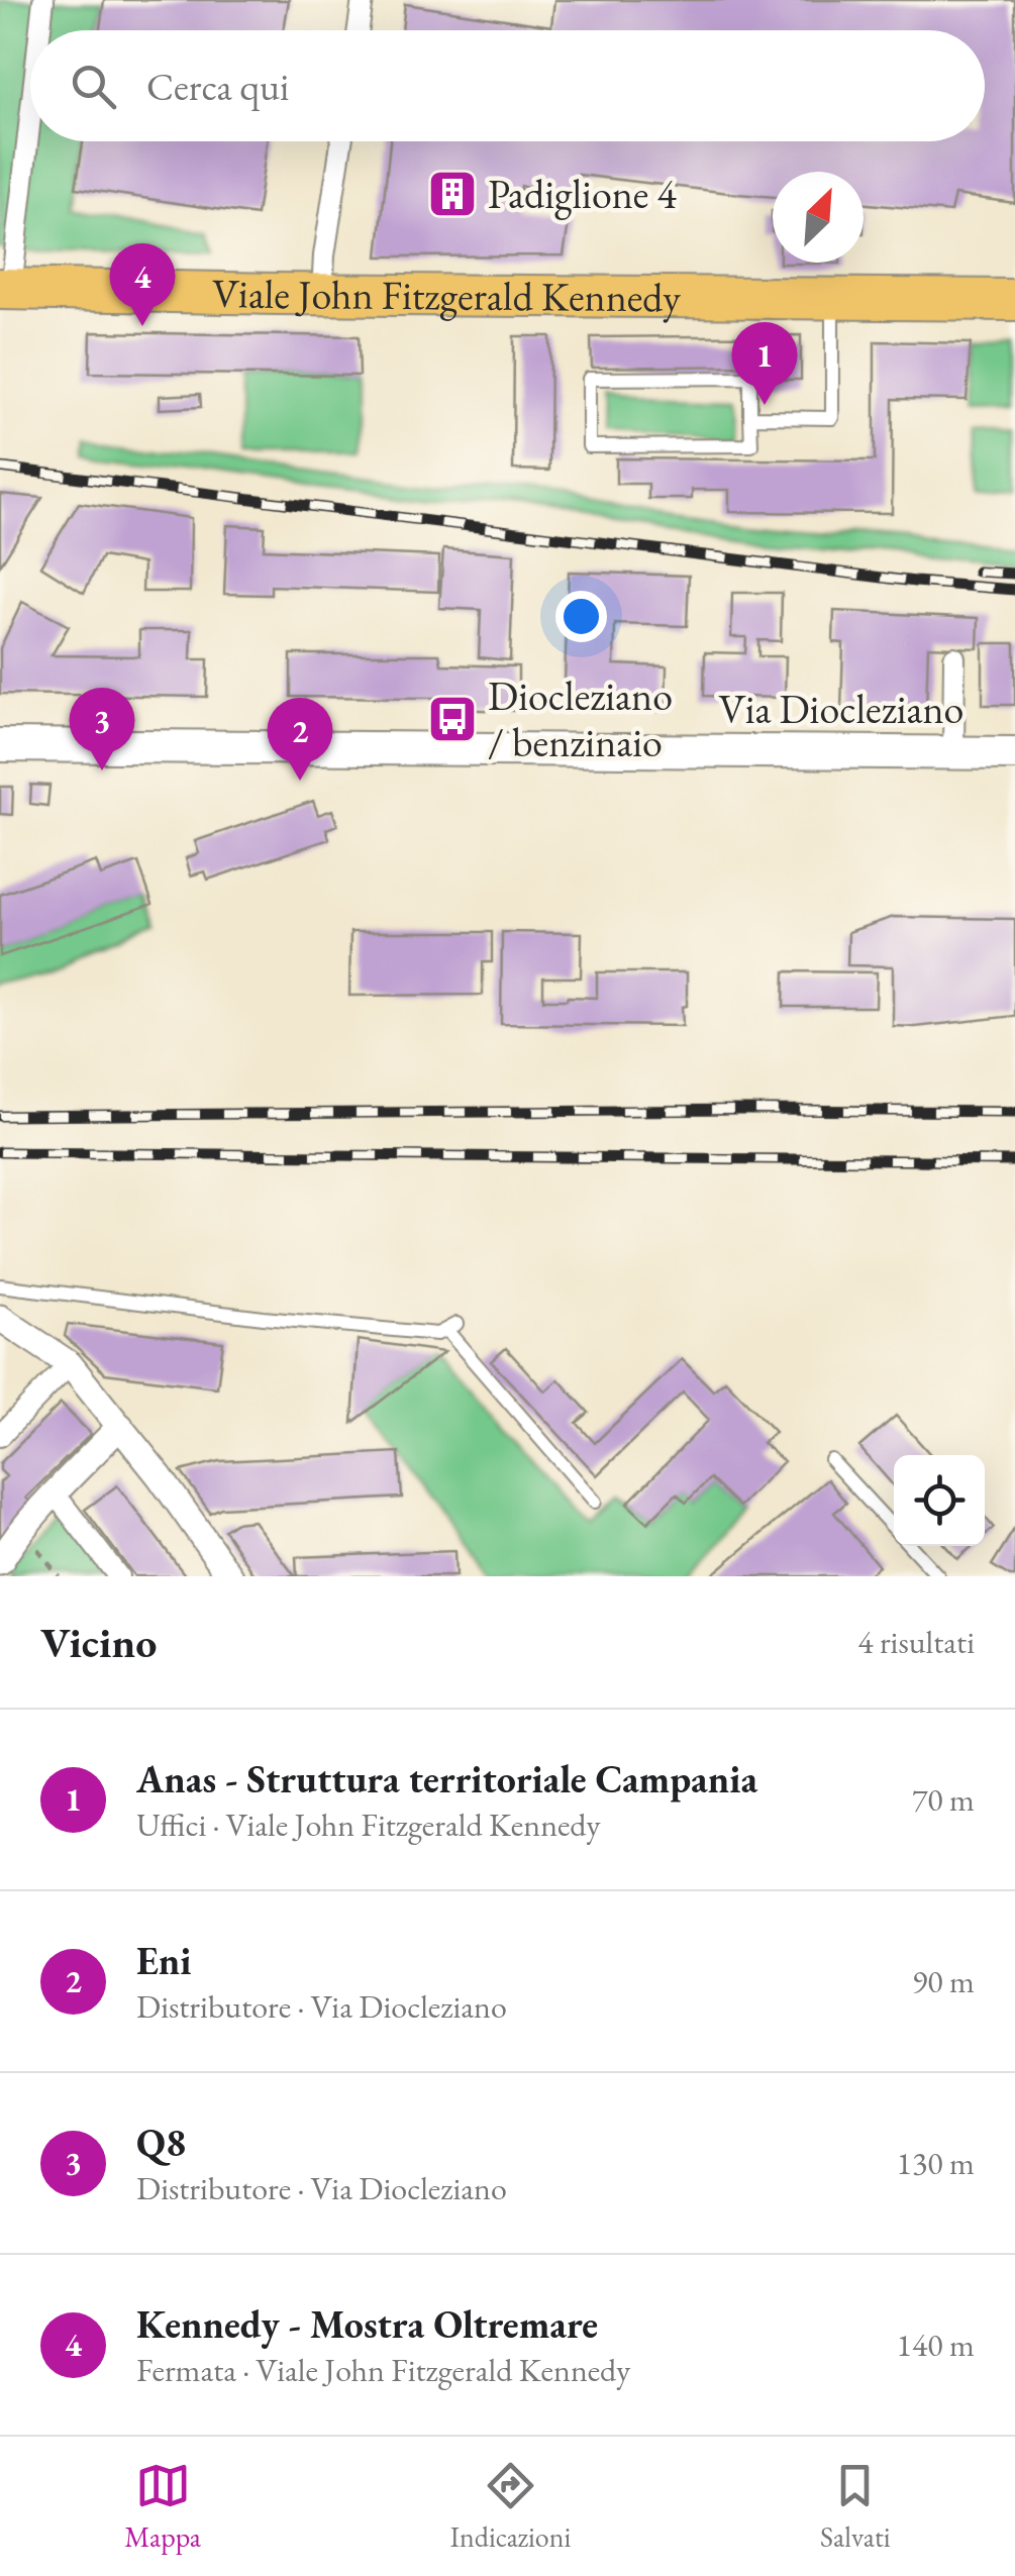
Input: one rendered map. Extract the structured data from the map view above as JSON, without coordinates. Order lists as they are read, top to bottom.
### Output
{
  "streets": {
    "main road": ["Viale John Fitzgerald Kennedy"],
    "street": ["Via Diocleziano"]
  },
  "places": {
    "building": ["Padiglione 4"],
    "bus stop": ["Diocleziano / benzinaio"]
  },
  "north": "top right",
  "page": {
    "search": "Cerca qui",
    "pins": [
      "4",
      "1",
      "3",
      "2"
    ],
    "heading": ["Vicino", "4 risultati"],
    "list": [
      {
        "mark": "1",
        "name": "Anas - Struttura territoriale Campania",
        "note": "Uffici · Viale John Fitzgerald Kennedy",
        "value": "70 m"
      },
      {
        "mark": "2",
        "name": "Eni",
        "note": "Distributore · Via Diocleziano",
        "value": "90 m"
      },
      {
        "mark": "3",
        "name": "Q8",
        "note": "Distributore · Via Diocleziano",
        "value": "130 m"
      },
      {
        "mark": "4",
        "name": "Kennedy - Mostra Oltremare",
        "note": "Fermata · Viale John Fitzgerald Kennedy",
        "value": "140 m"
      }
    ],
    "nav": ["Mappa", "Indicazioni", "Salvati"]
  }
}
